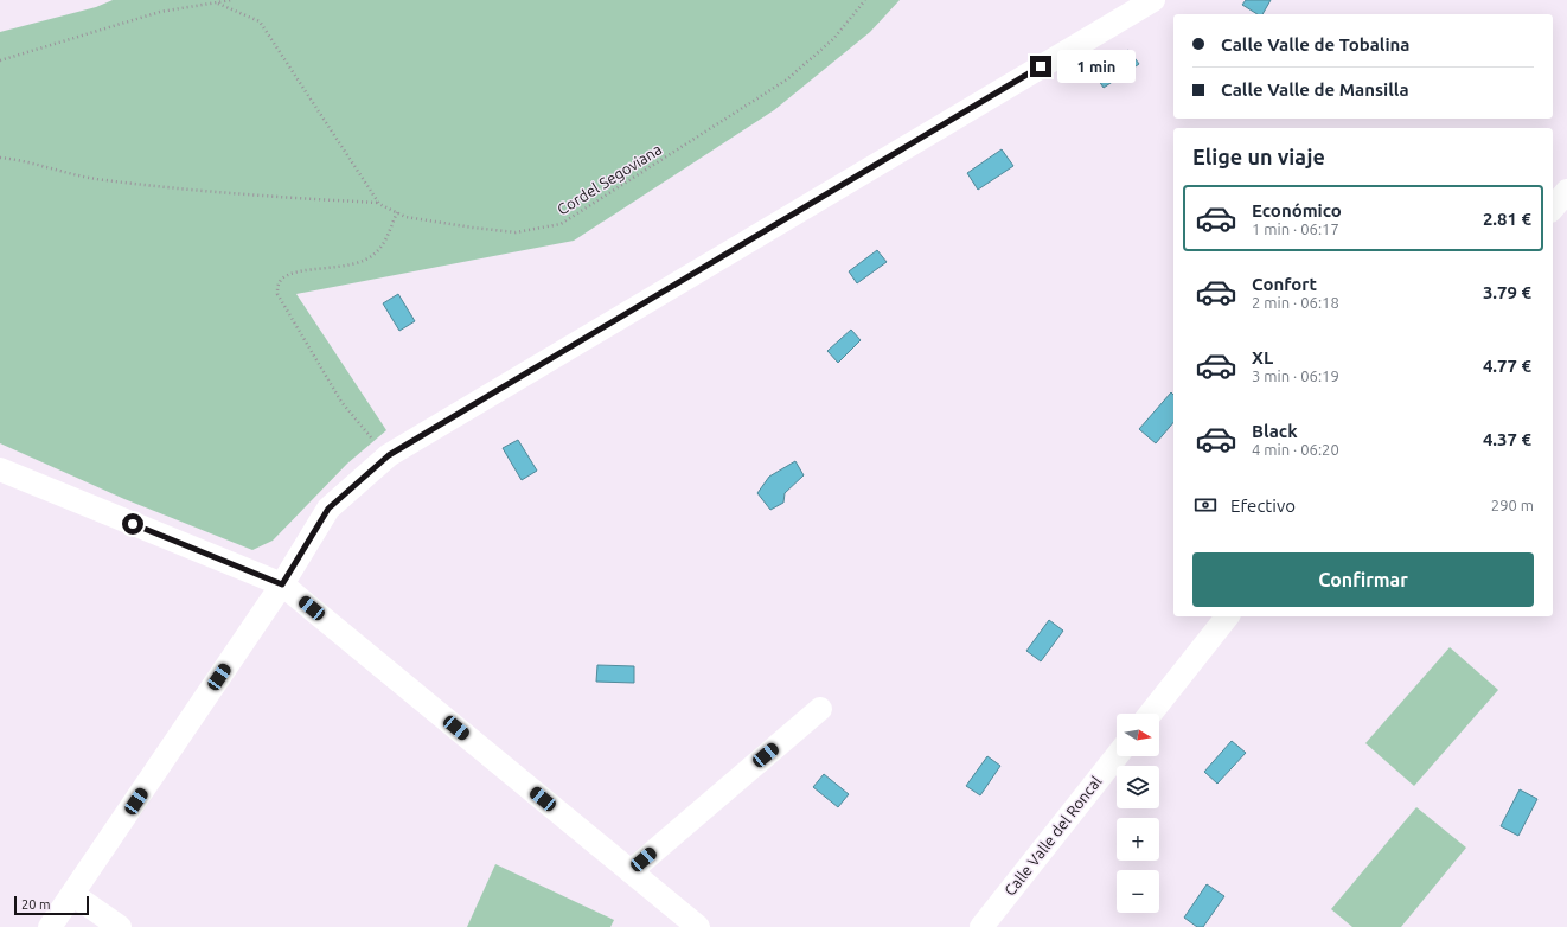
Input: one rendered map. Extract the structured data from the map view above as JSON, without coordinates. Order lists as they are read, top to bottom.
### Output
{
  "streets": {
    "street": ["Calle Valle del Roncal"],
    "path": ["Cordel Segoviana"]
  },
  "scale_bar": "20 m",
  "north": "right",
  "page": {
    "banner": ["Calle Valle de Tobalina", "Calle Valle de Mansilla"],
    "bubble": "1 min",
    "heading": "Elige un viaje",
    "list": [
      {
        "name": "Económico",
        "note": "1 min · 06:17",
        "value": "2.81 €"
      },
      {
        "name": "Confort",
        "note": "2 min · 06:18",
        "value": "3.79 €"
      },
      {
        "name": "XL",
        "note": "3 min · 06:19",
        "value": "4.77 €"
      },
      {
        "name": "Black",
        "note": "4 min · 06:20",
        "value": "4.37 €"
      }
    ],
    "pay": ["Efectivo", "290 m"],
    "buttons": "Confirmar",
    "map_buttons": ["+", "−"],
    "scale": "20 m"
  }
}
